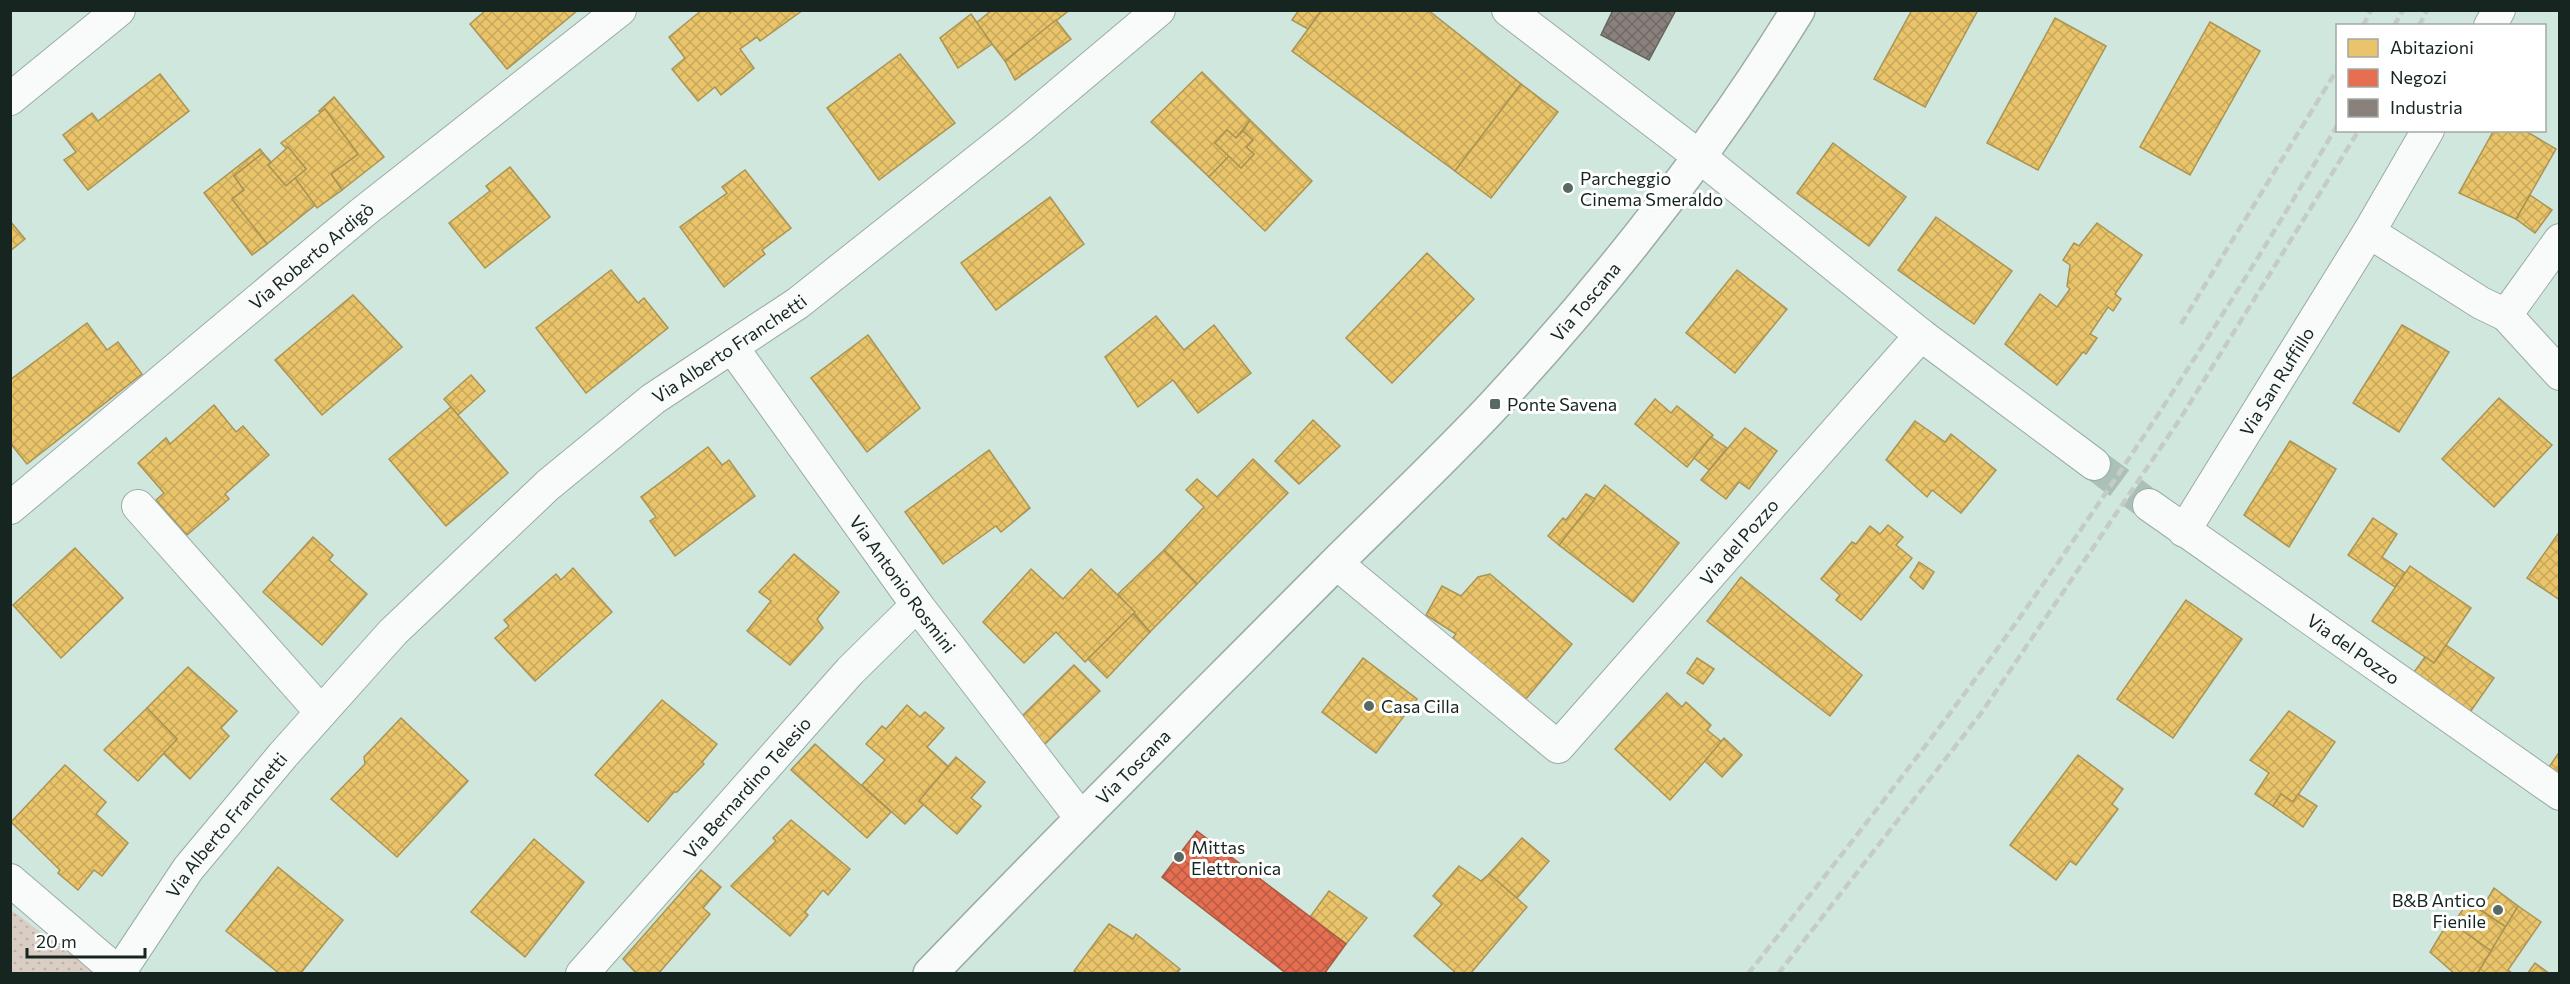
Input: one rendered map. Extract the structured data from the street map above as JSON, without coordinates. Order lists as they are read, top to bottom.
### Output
{
  "streets": {
    "main road": ["Via Toscana"],
    "street": [
      "Via Roberto Ardigò",
      "Via Alberto Franchetti",
      "Via San Ruffillo",
      "Via del Pozzo",
      "Via Antonio Rosmini",
      "Via Bernardino Telesio"
    ]
  },
  "crossings": [
    ["Via Toscana", "Via del Pozzo"],
    ["Via Toscana", "Via Antonio Rosmini"],
    ["Via Alberto Franchetti", "Via Antonio Rosmini"],
    ["Via San Ruffillo", "Via del Pozzo"],
    ["Via Antonio Rosmini", "Via Bernardino Telesio"]
  ],
  "places": {
    "other": [
      "Parcheggio Cinema Smeraldo",
      "Casa Cilla",
      "Mittas Elettronica",
      "B&B Antico Fienile"
    ],
    "transit": ["Ponte Savena"]
  },
  "legend": ["Abitazioni", "Negozi", "Industria"],
  "scale_bar": "20 m"
}
